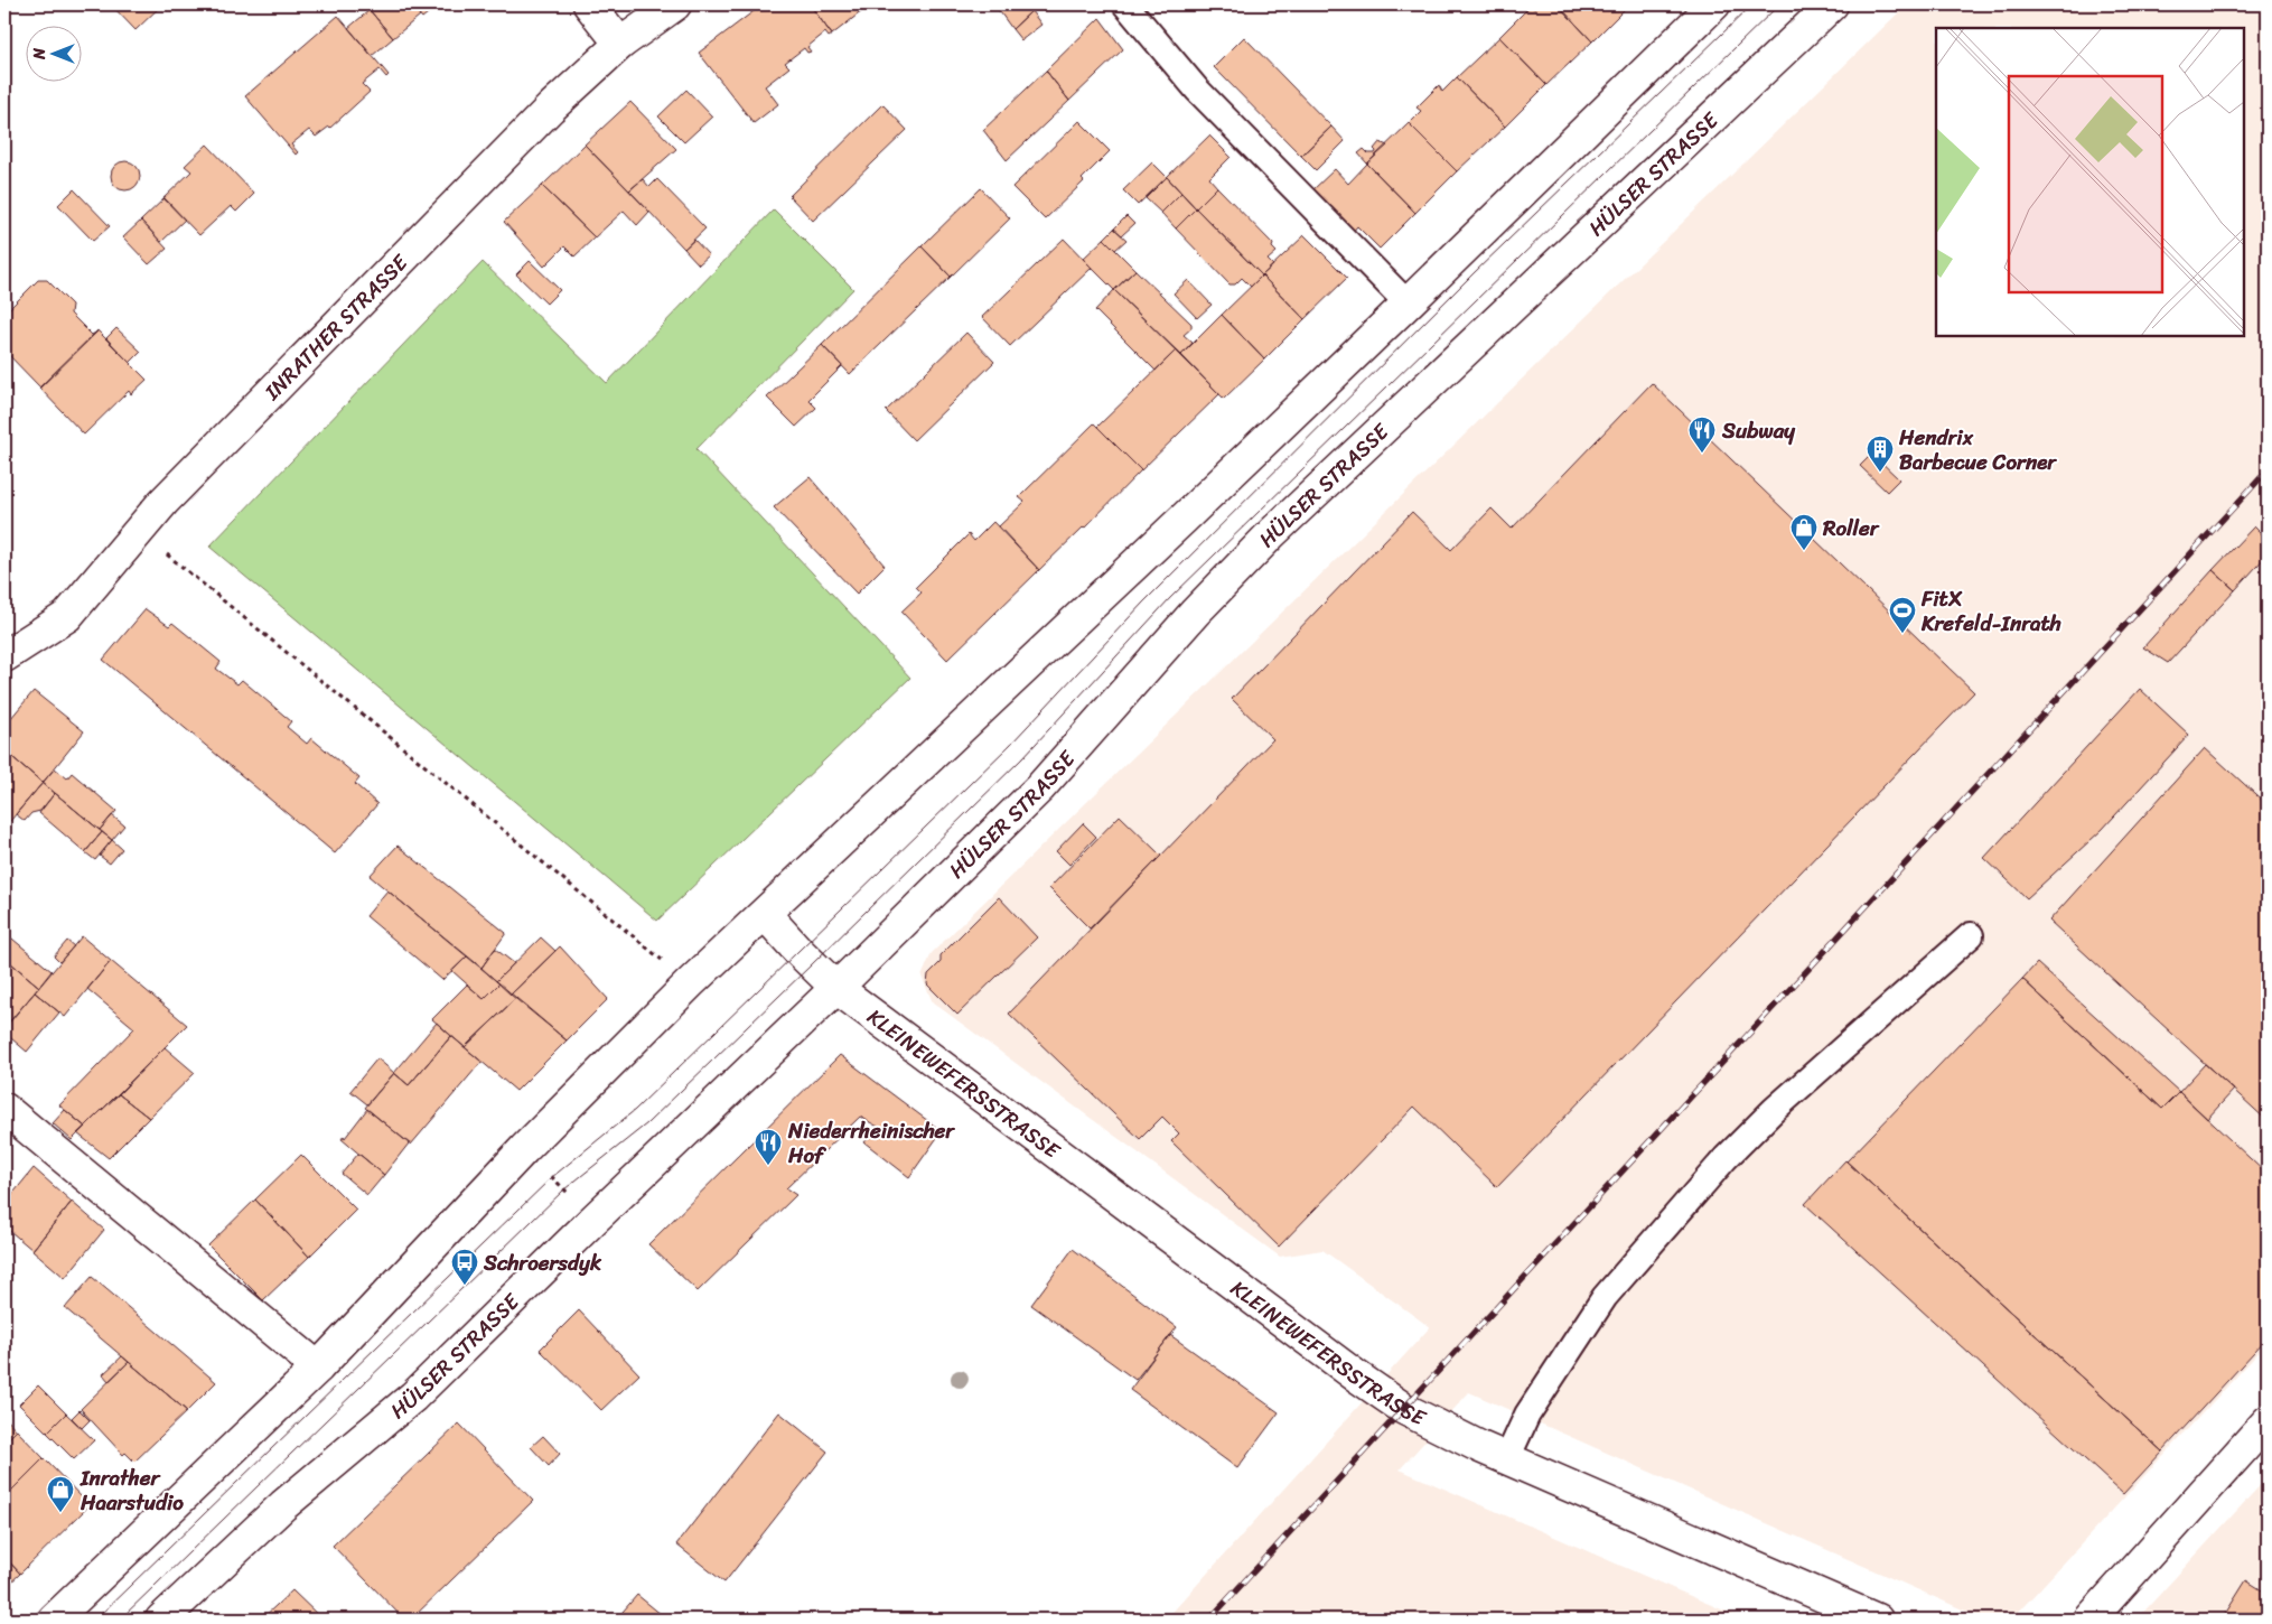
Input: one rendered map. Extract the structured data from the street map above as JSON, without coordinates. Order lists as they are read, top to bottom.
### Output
{
  "streets": {
    "street": ["HÜLSER STRASSE", "INRATHER STRASSE", "KLEINEWEFERSSTRASSE"]
  },
  "crossings": [
    ["HÜLSER STRASSE", "KLEINEWEFERSSTRASSE"]
  ],
  "places": {
    "restaurant": ["Subway", "Niederrheinischer Hof"],
    "building": ["Hendrix Barbecue Corner"],
    "shop": ["Roller", "Inrather Haarstudio"],
    "sports": ["FitX Krefeld-Inrath"],
    "bus stop": ["Schroersdyk"]
  },
  "north": "left"
}
